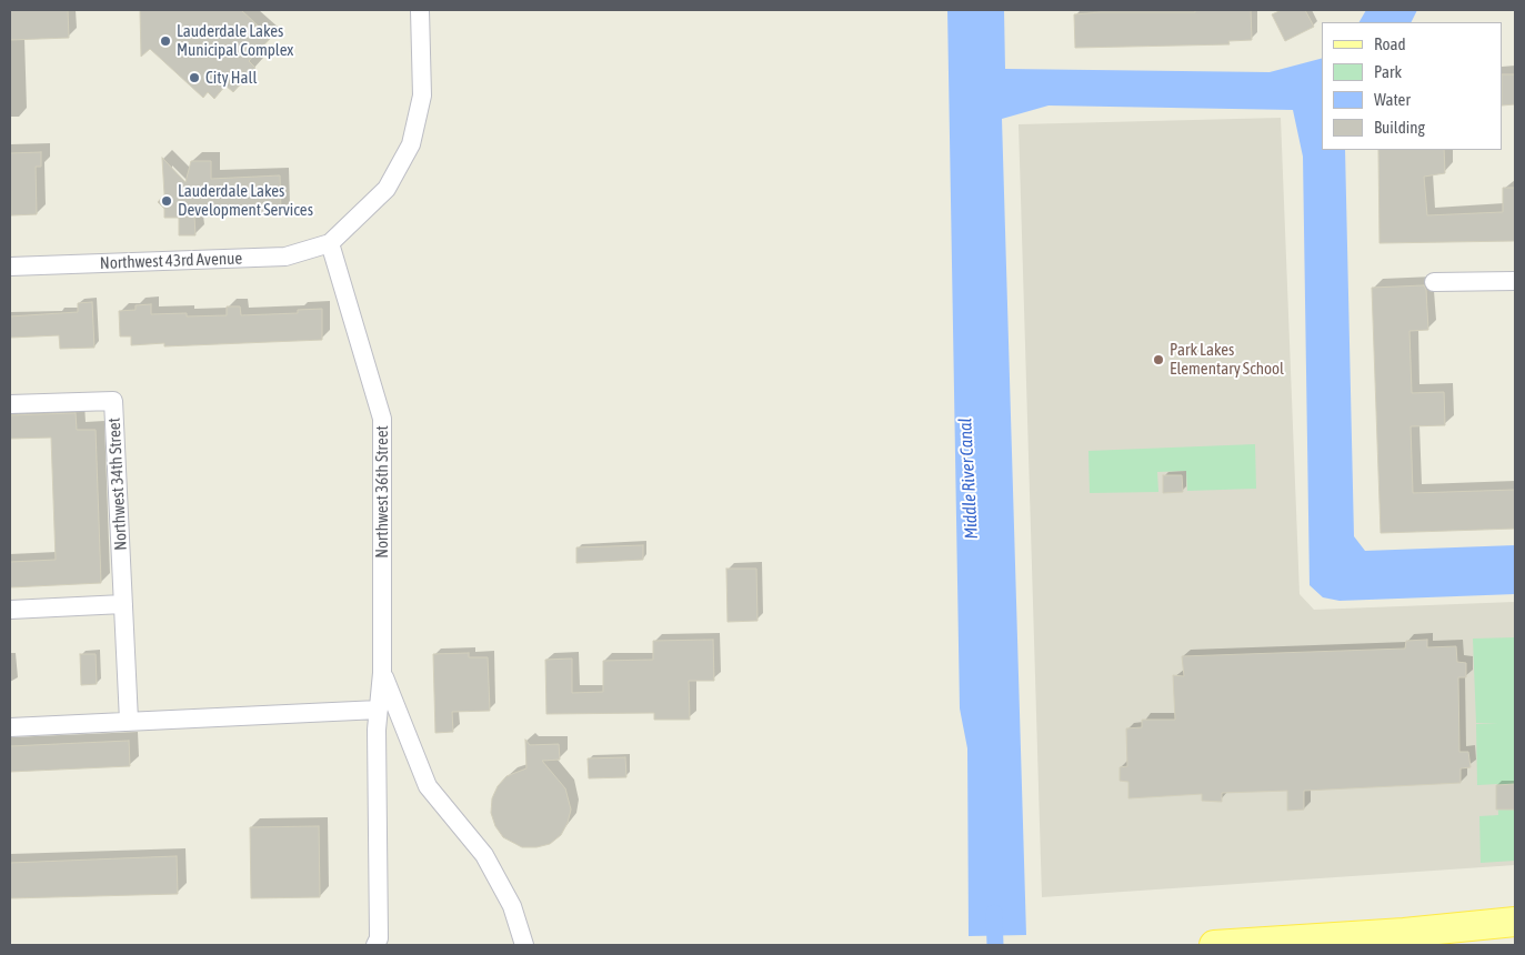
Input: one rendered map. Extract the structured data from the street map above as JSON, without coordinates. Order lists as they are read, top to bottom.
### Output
{
  "streets": {
    "street": ["Northwest 43rd Avenue", "Northwest 34th Street", "Northwest 36th Street"]
  },
  "crossings": [
    ["Northwest 43rd Avenue", "Northwest 36th Street"]
  ],
  "water": ["Middle River Canal"],
  "places": [
    "Lauderdale Lakes Municipal Complex",
    "City Hall",
    "Lauderdale Lakes Development Services",
    "Park Lakes Elementary School"
  ],
  "legend": [
    "Road",
    "Park",
    "Water",
    "Building"
  ]
}
